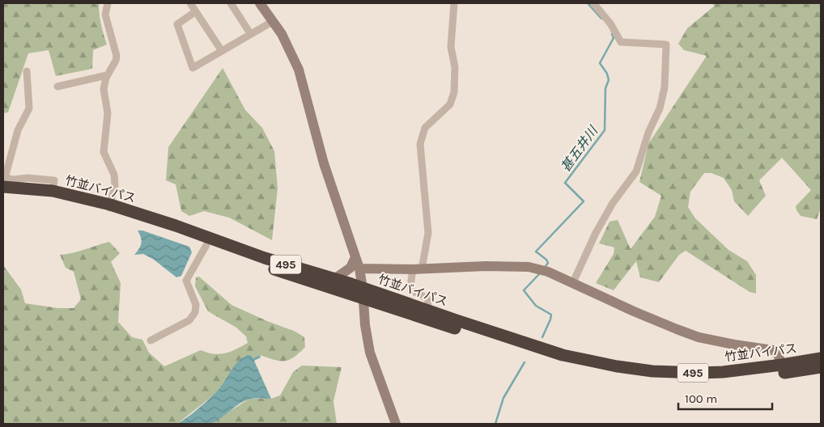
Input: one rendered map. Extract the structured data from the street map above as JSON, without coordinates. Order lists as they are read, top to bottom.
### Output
{
  "streets": {
    "highway": ["竹並バイパス", "495"]
  },
  "water": ["甚五井川"],
  "scale_bar": "100 m"
}
